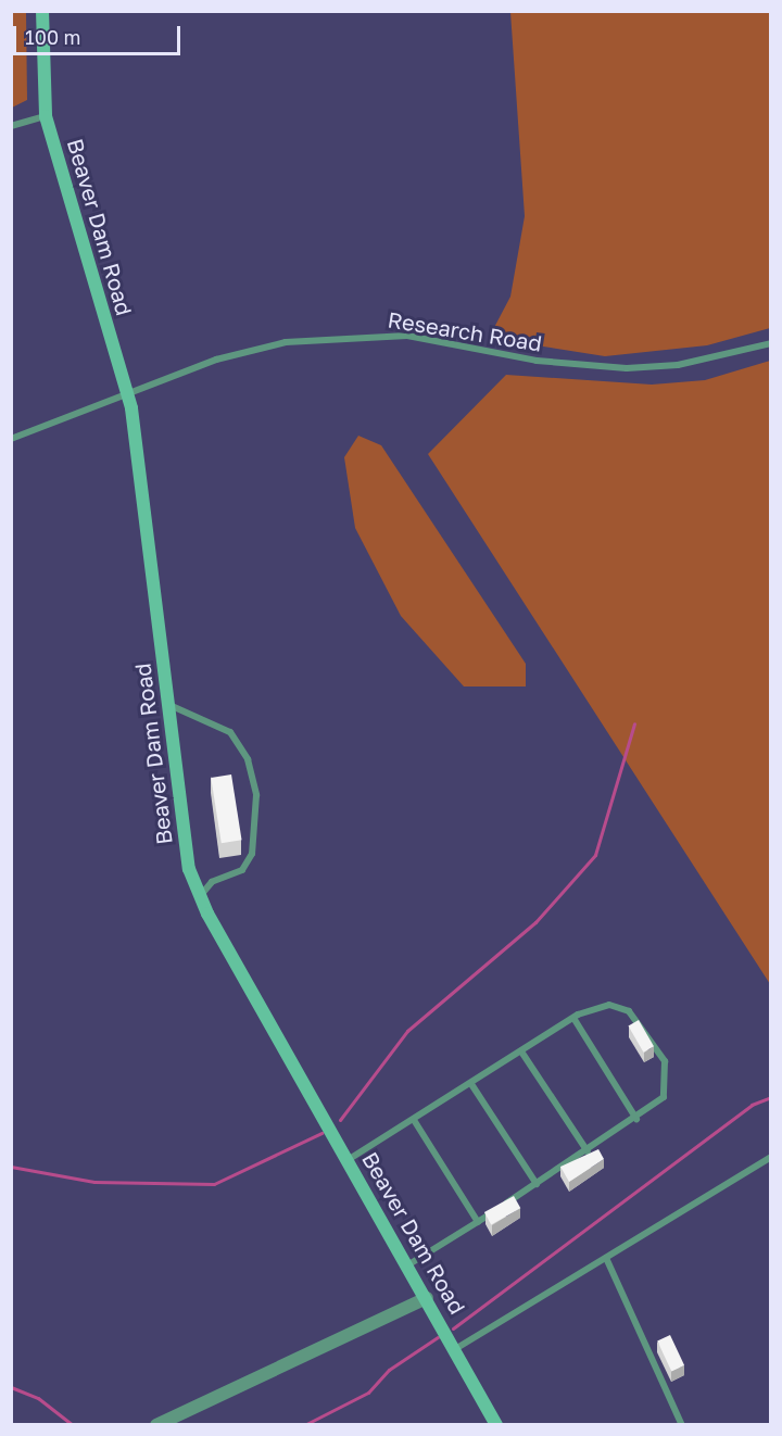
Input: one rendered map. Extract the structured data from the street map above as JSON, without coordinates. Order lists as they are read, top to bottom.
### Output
{
  "streets": {
    "street": ["Beaver Dam Road"],
    "lane": ["Research Road"]
  },
  "crossings": [
    ["Beaver Dam Road", "Research Road"]
  ],
  "scale_bar": "100 m"
}
